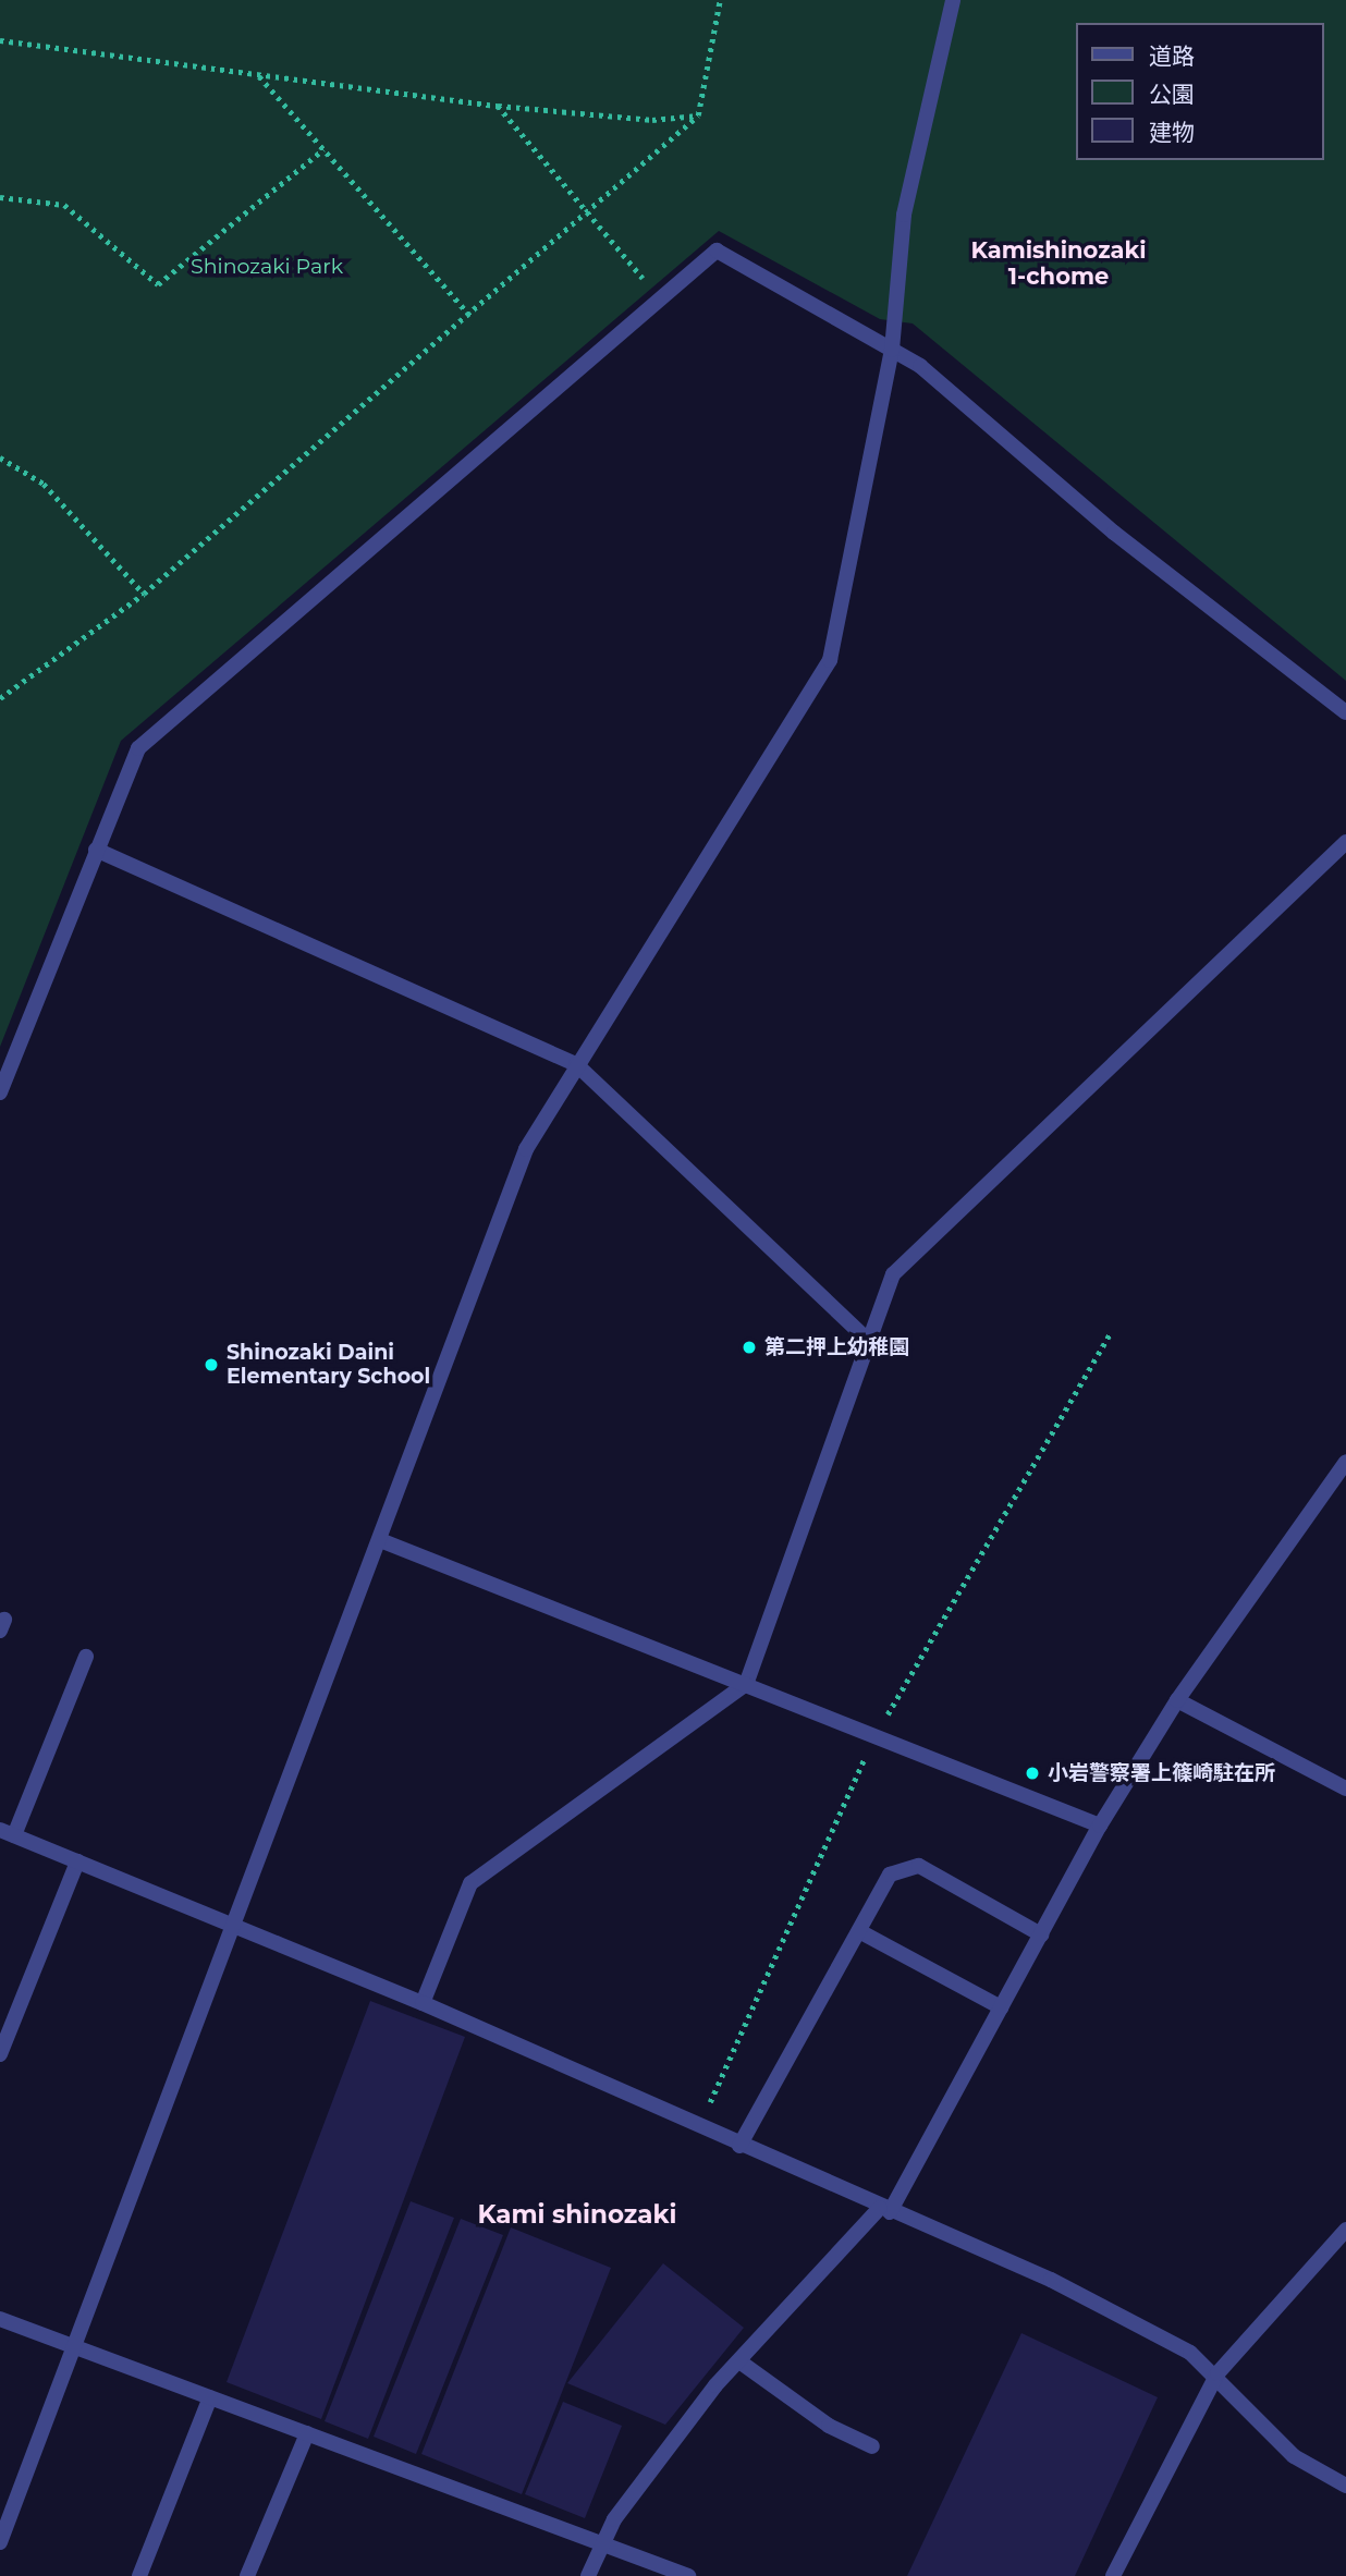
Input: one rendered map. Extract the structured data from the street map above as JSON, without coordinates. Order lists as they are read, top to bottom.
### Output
{
  "districts": ["Kamishinozaki 1-chome", "Kami shinozaki"],
  "parks": ["Shinozaki Park"],
  "places": ["第二押上幼稚園", "Shinozaki Daini Elementary School", "小岩警察署上篠崎駐在所"],
  "legend": ["道路", "公園", "建物"]
}
